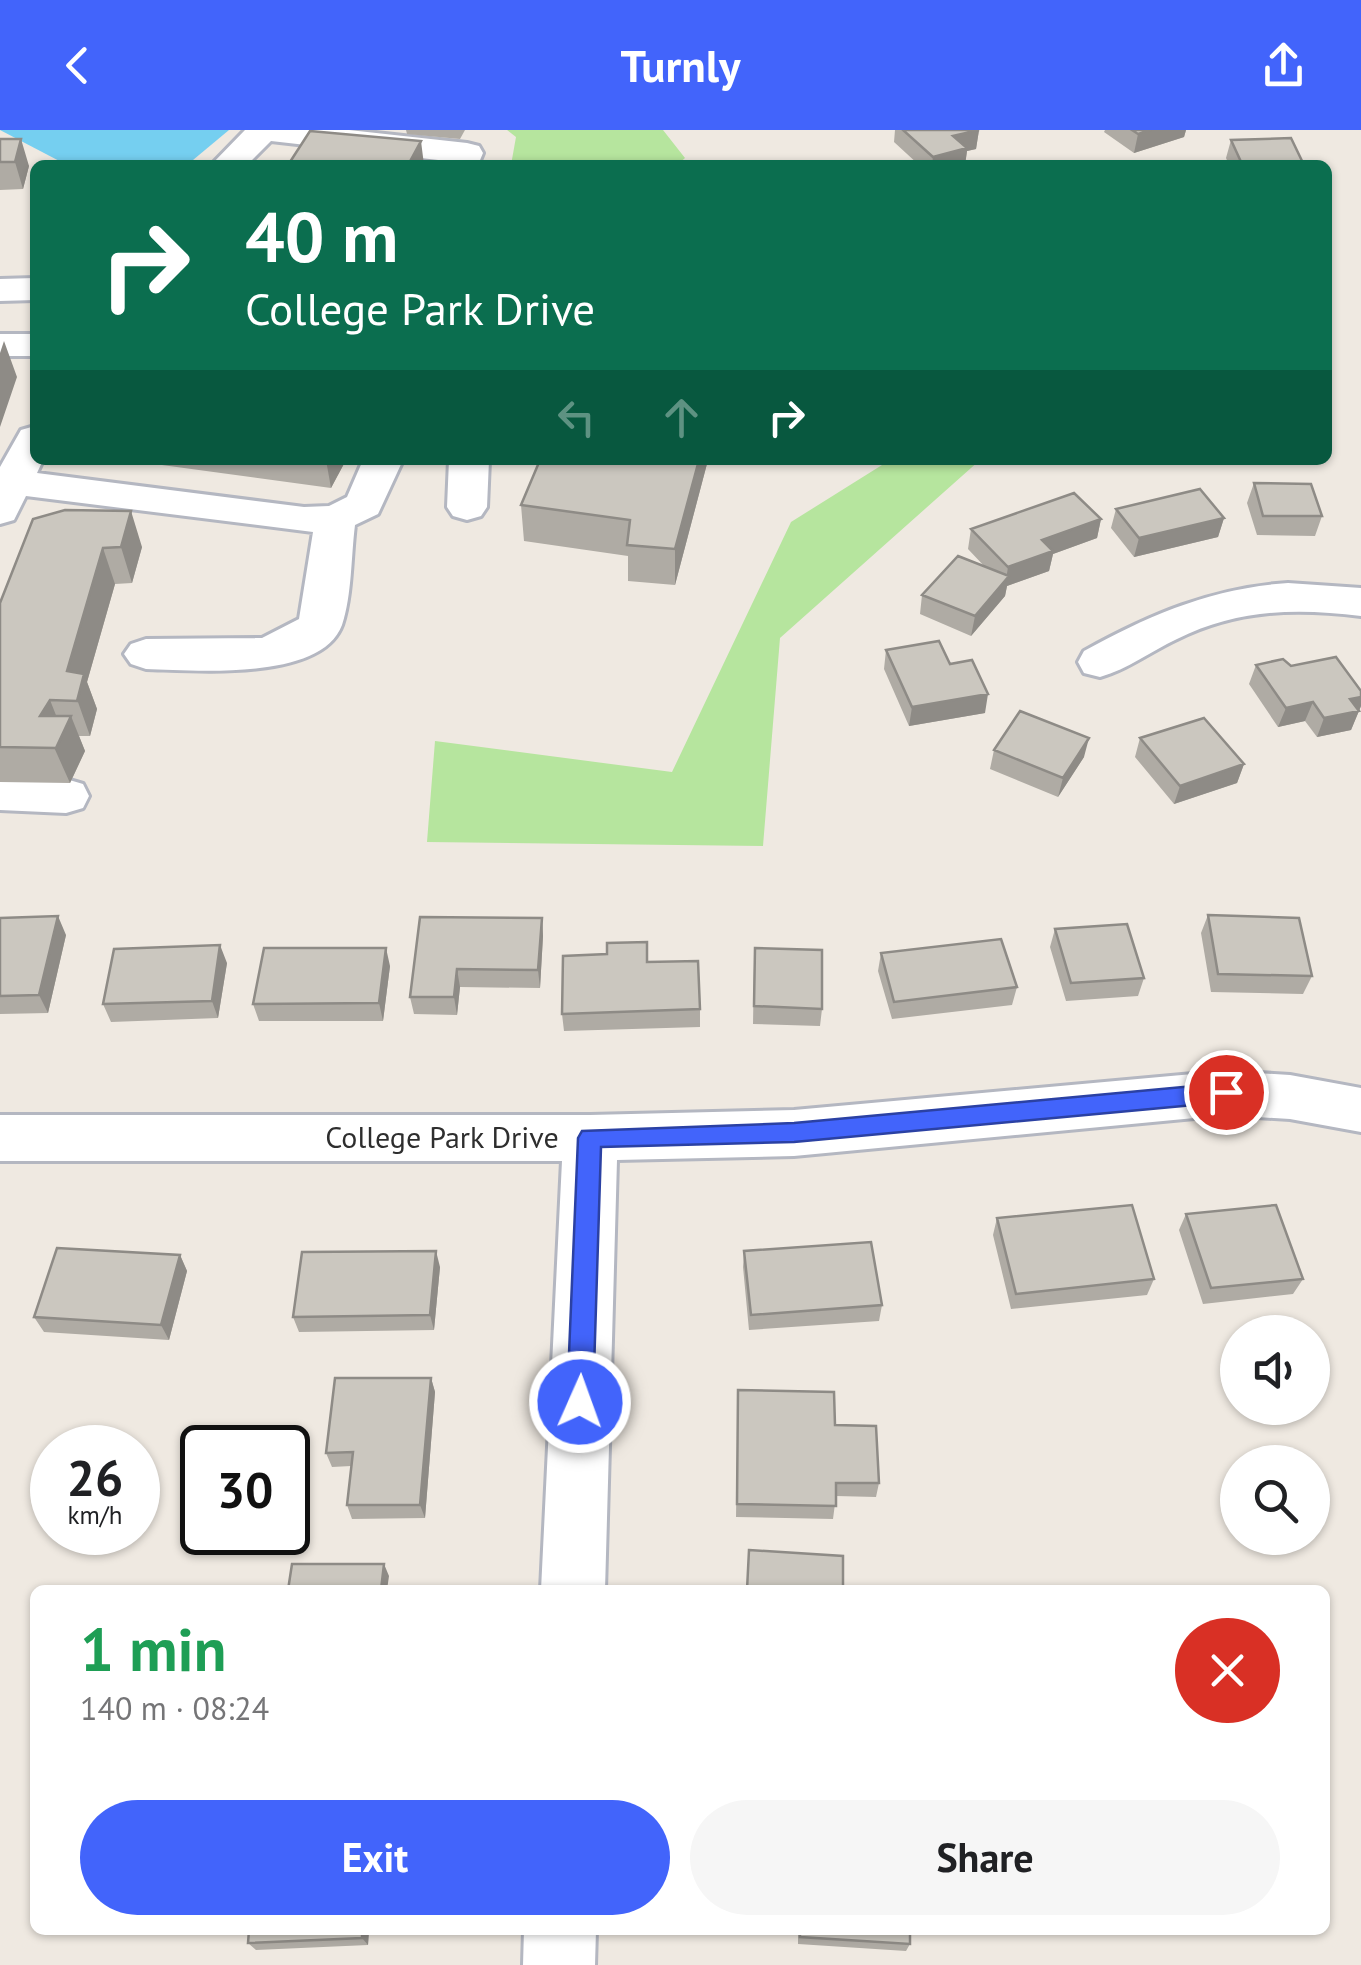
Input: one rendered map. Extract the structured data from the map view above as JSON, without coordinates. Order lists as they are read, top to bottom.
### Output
{
  "streets": {
    "street": ["College Park Drive"]
  },
  "page": {
    "header": "Turnly",
    "turn": ["40 m", "College Park Drive"],
    "speed": "26 km/h",
    "limit": "30",
    "heading": ["1 min", "140 m · 08:24"],
    "buttons": ["Exit", "Share"]
  }
}
